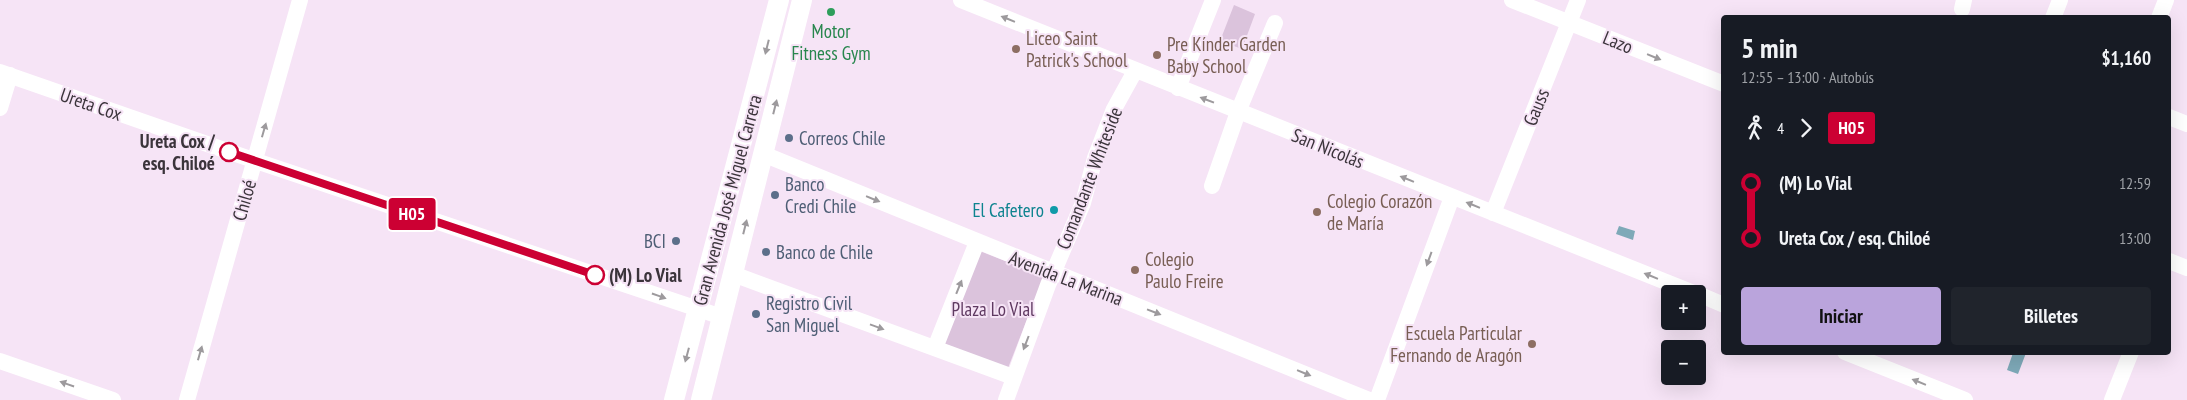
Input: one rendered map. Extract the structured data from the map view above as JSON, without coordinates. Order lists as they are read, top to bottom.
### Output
{
  "streets": {
    "main road": ["Gran Avenida José Miguel Carrera"],
    "street": [
      "Lazo",
      "Ureta Cox",
      "Gauss",
      "San Nicolás",
      "Comandante Whiteside",
      "Chiloé",
      "Avenida La Marina"
    ]
  },
  "crossings": [
    ["Lazo", "Gauss"],
    ["Ureta Cox", "Chiloé"],
    ["Ureta Cox", "Gran Avenida José Miguel Carrera"],
    ["Gauss", "San Nicolás"],
    ["San Nicolás", "Comandante Whiteside"],
    ["Comandante Whiteside", "Avenida La Marina"],
    ["Gran Avenida José Miguel Carrera", "Avenida La Marina"]
  ],
  "one_way": [
    "Lazo",
    "Ureta Cox",
    "San Nicolás",
    "Chiloé"
  ],
  "parks": ["Plaza Lo Vial"],
  "places": [
    "Motor Fitness Gym",
    "Liceo Saint Patrick's School",
    "Pre Kínder Garden Baby School",
    "Correos Chile",
    "Ureta Cox / esq. Chiloé",
    "Banco Credi Chile",
    "El Cafetero",
    "Colegio Corazón de María",
    "BCI",
    "Banco de Chile",
    "Colegio Paulo Freire",
    "(M) Lo Vial",
    "Registro Civil San Miguel",
    "Escuela Particular Fernando de Aragón"
  ],
  "lines": ["bus line H05"],
  "page": {
    "on_map": "H05",
    "heading": ["5 min", "12:55 – 13:00 · Autobús", "$1,160"],
    "legs": ["4", "H05"],
    "list": [
      {
        "name": "(M) Lo Vial",
        "value": "12:59"
      },
      {
        "name": "Ureta Cox / esq. Chiloé",
        "value": "13:00"
      }
    ],
    "buttons": ["Iniciar", "Billetes"],
    "map_buttons": ["+", "−"]
  }
}
